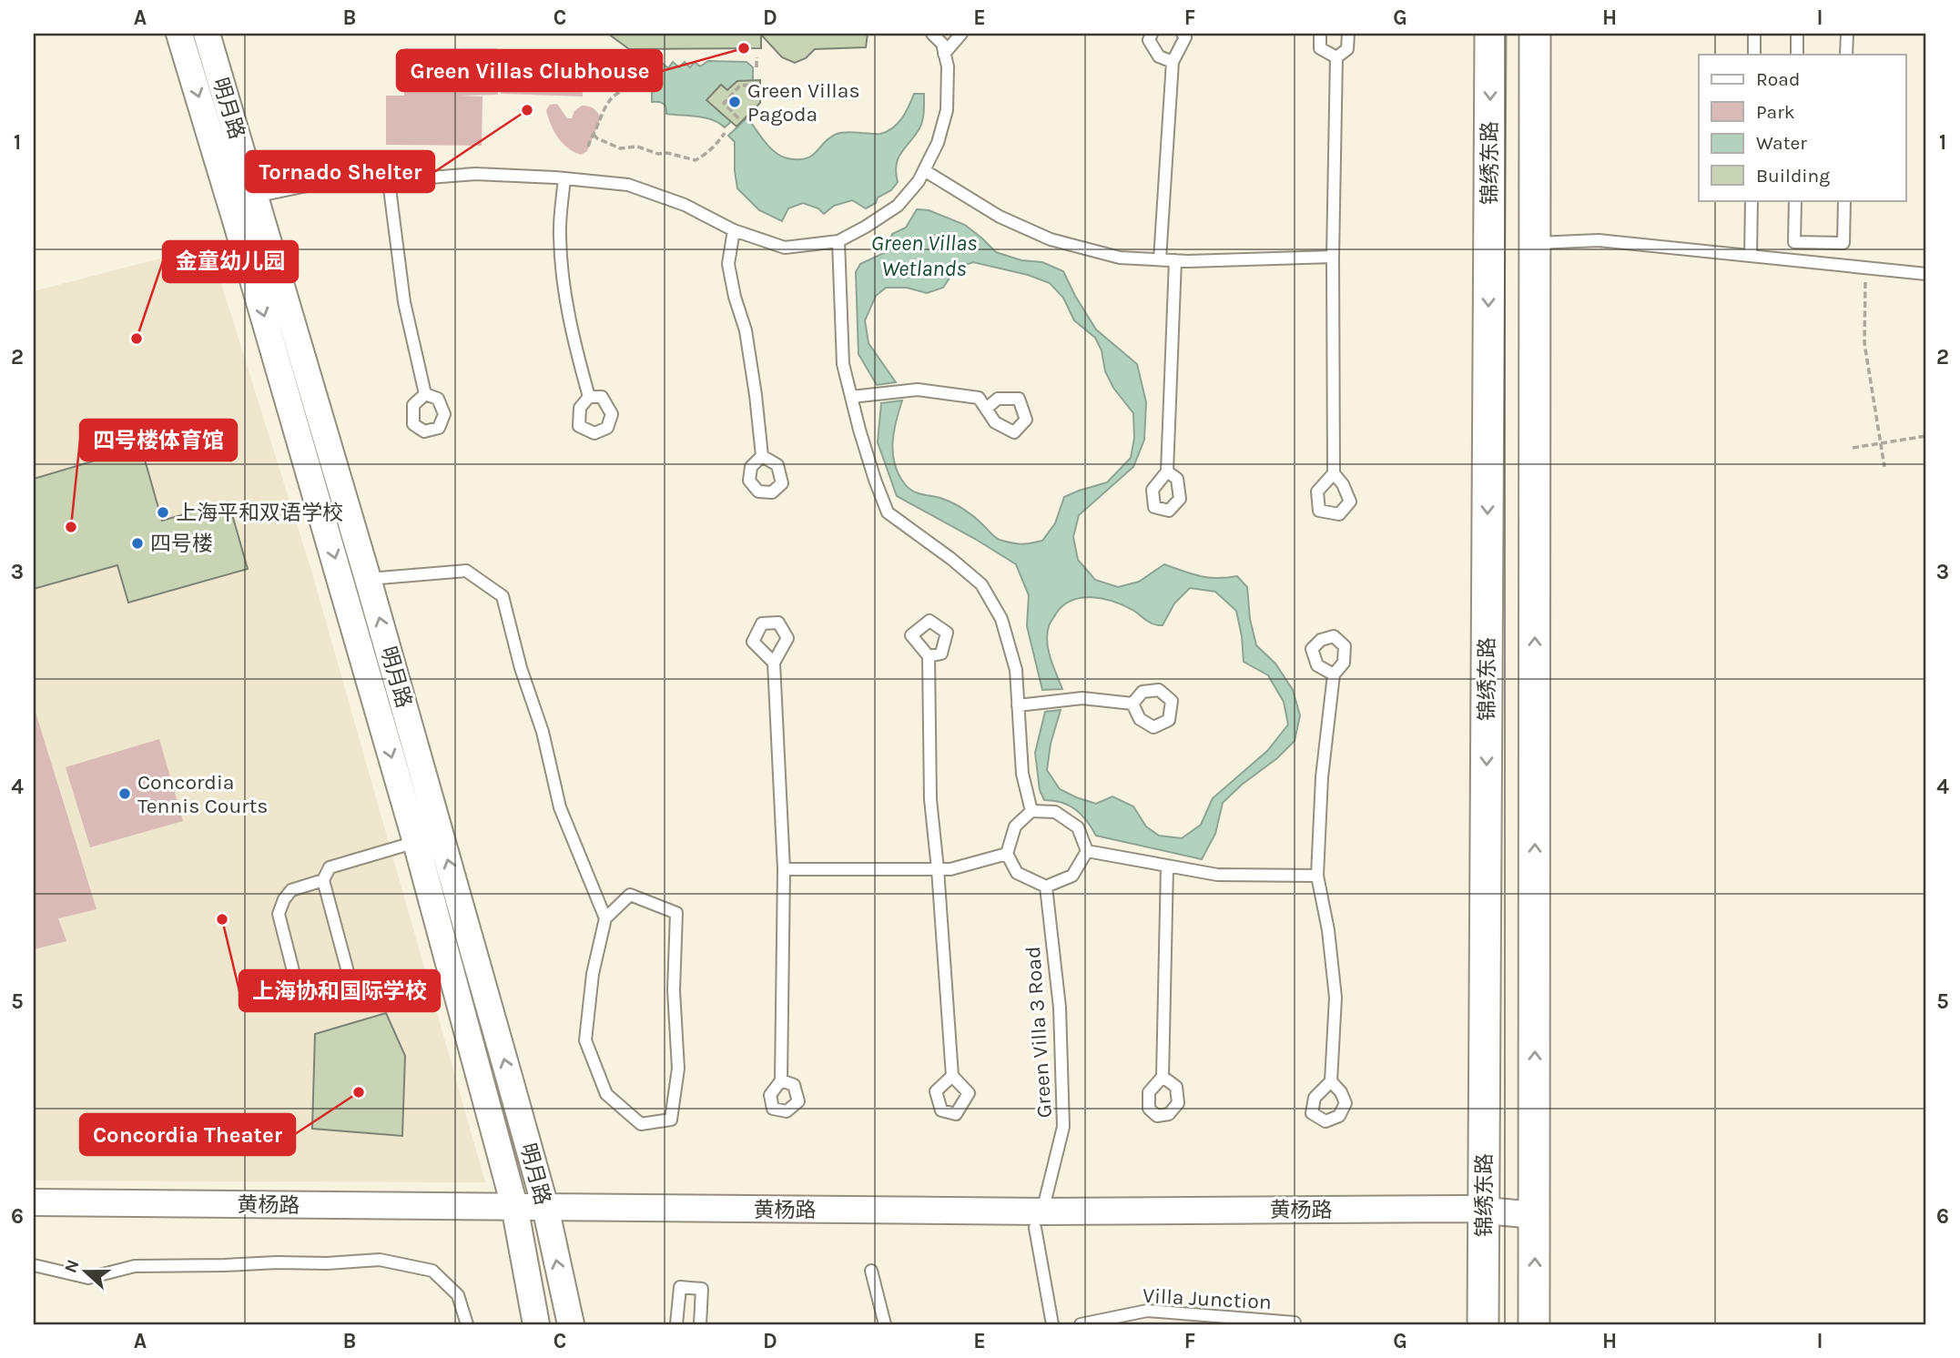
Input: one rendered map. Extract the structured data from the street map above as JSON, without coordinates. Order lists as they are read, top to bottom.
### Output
{
  "streets": {
    "main road": ["锦绣东路"],
    "street": ["明月路", "黄杨路"],
    "lane": ["Green Villa 3 Road", "Villa Junction"]
  },
  "crossings": [
    ["明月路", "黄杨路"],
    ["锦绣东路", "黄杨路"],
    ["Green Villa 3 Road", "黄杨路"]
  ],
  "water": ["Green Villas Wetlands"],
  "places": [
    "Green Villas Clubhouse",
    "Green Villas Pagoda",
    "Tornado Shelter",
    "金童幼儿园",
    "上海平和双语学校",
    "四号楼体育馆",
    "四号楼",
    "Concordia Tennis Courts",
    "上海协和国际学校",
    "Concordia Theater"
  ],
  "legend": [
    "Road",
    "Park",
    "Water",
    "Building"
  ],
  "north": "left",
  "grid": {
    "columns": [
      "A",
      "B",
      "C",
      "D",
      "E",
      "F",
      "G",
      "H",
      "I"
    ],
    "rows": [
      "1",
      "2",
      "3",
      "4",
      "5",
      "6"
    ]
  }
}
